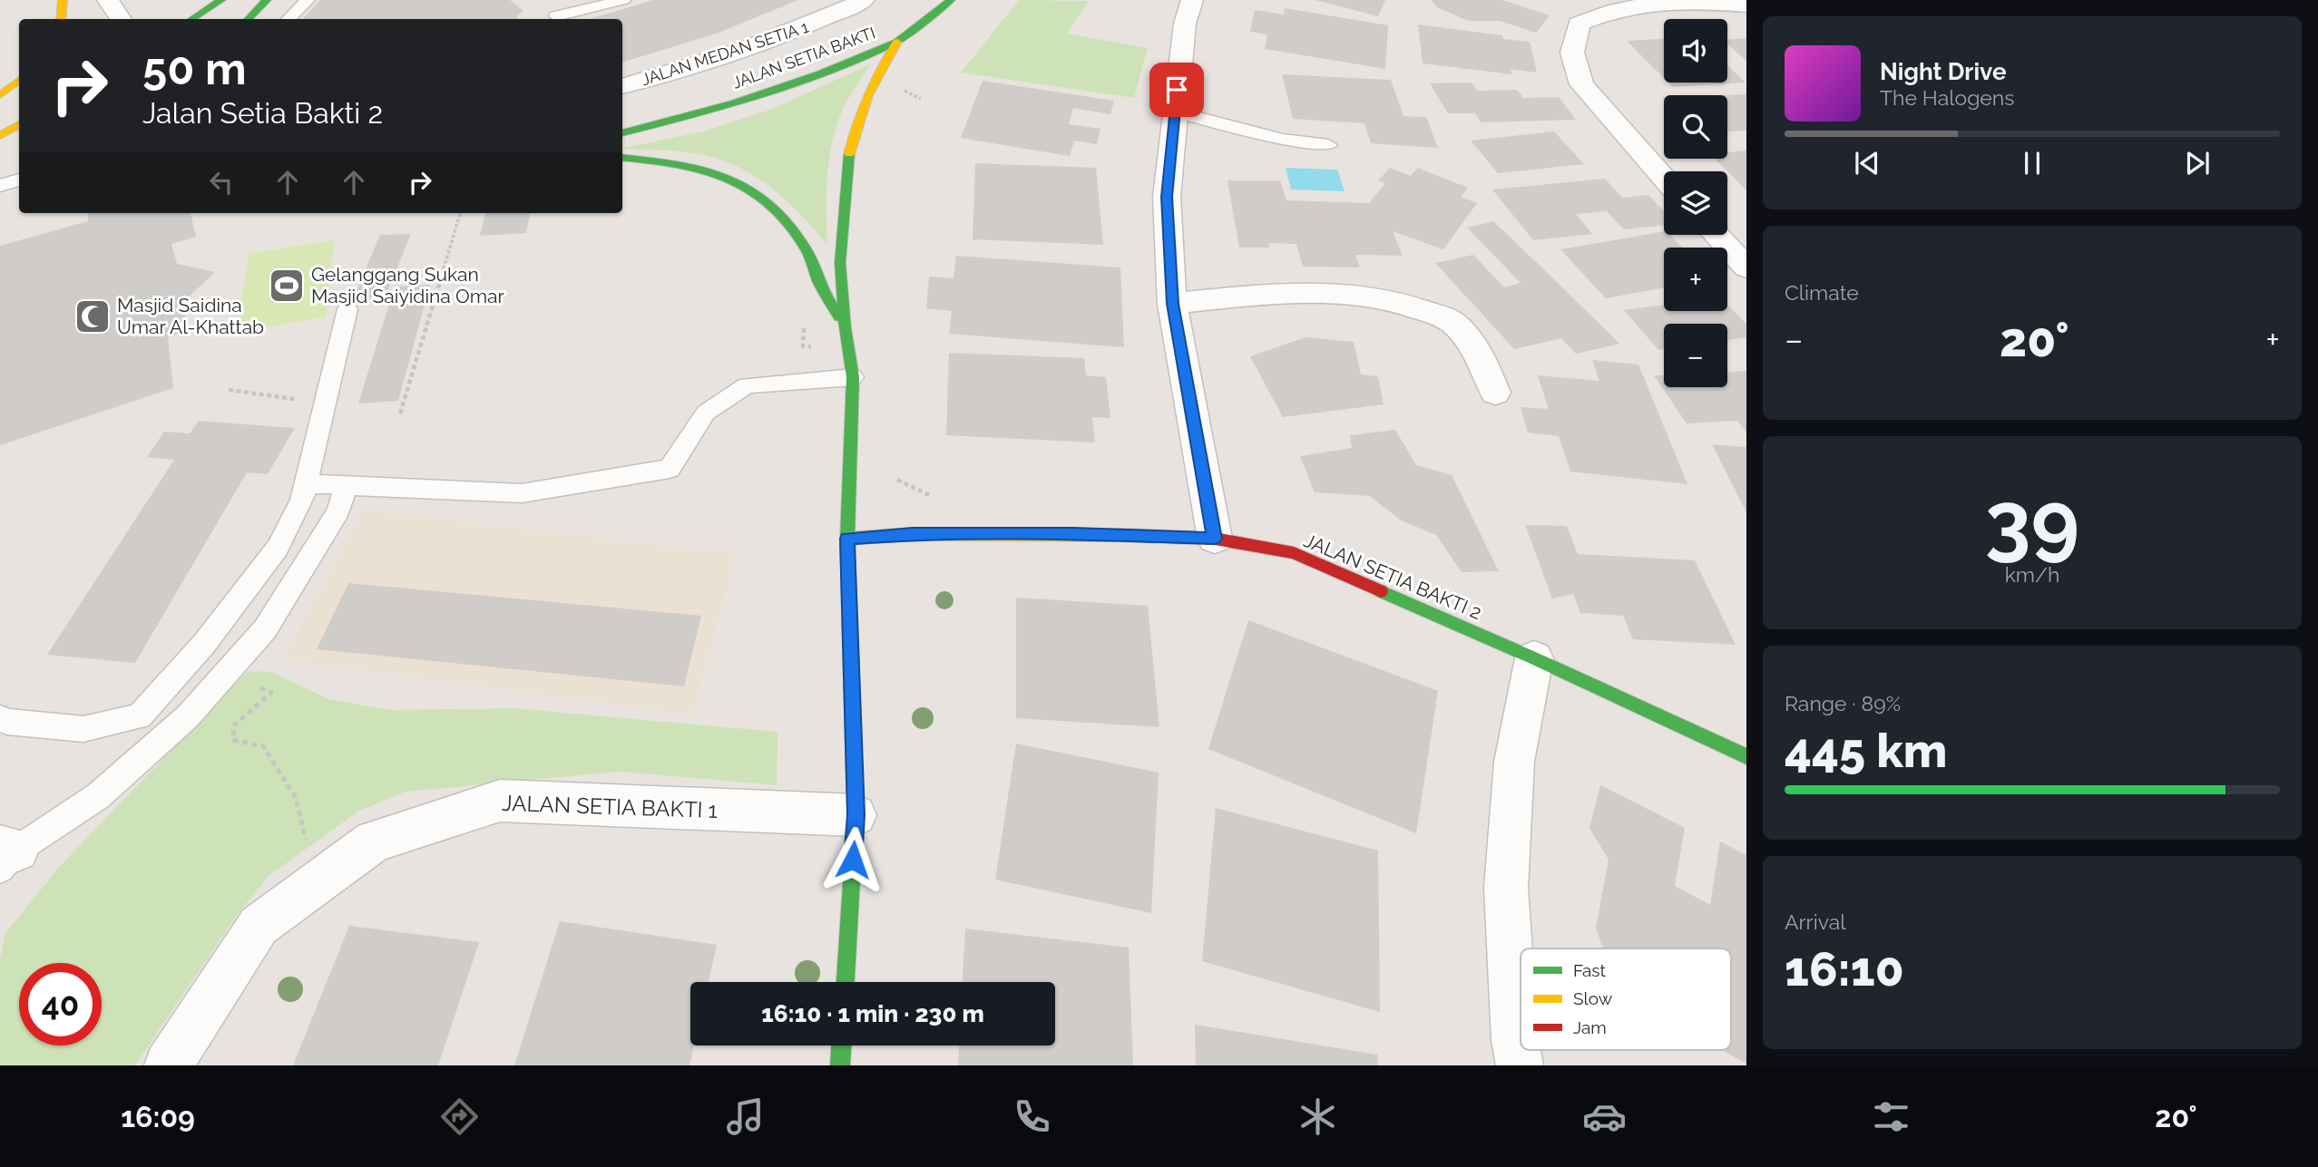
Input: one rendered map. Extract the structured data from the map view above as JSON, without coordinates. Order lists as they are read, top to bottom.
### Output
{
  "streets": {
    "street": [
      "JALAN MEDAN SETIA 1",
      "JALAN SETIA BAKTI",
      "JALAN SETIA BAKTI 2",
      "JALAN SETIA BAKTI 1"
    ]
  },
  "crossings": [
    ["JALAN SETIA BAKTI", "JALAN SETIA BAKTI 2"],
    ["JALAN SETIA BAKTI", "JALAN SETIA BAKTI 1"]
  ],
  "places": {
    "sports": ["Gelanggang Sukan Masjid Saiyidina Omar"],
    "mosque": ["Masjid Saidina Umar Al-Khattab"]
  },
  "legend": ["Fast", "Slow", "Jam"],
  "page": {
    "map_buttons": ["+", "−"],
    "turn": ["50 m", "Jalan Setia Bakti 2"],
    "song": ["Night Drive", "The Halogens"],
    "tile": [
      "Climate",
      ["39", "km/h"],
      ["Range · 89%", "445 km"],
      ["Arrival", "16:10"]
    ],
    "heat": ["−", "20°", "+"],
    "limit": "40",
    "trip": "16:10 · 1 min · 230 m",
    "tabs": ["16:09", "20°"]
  }
}
